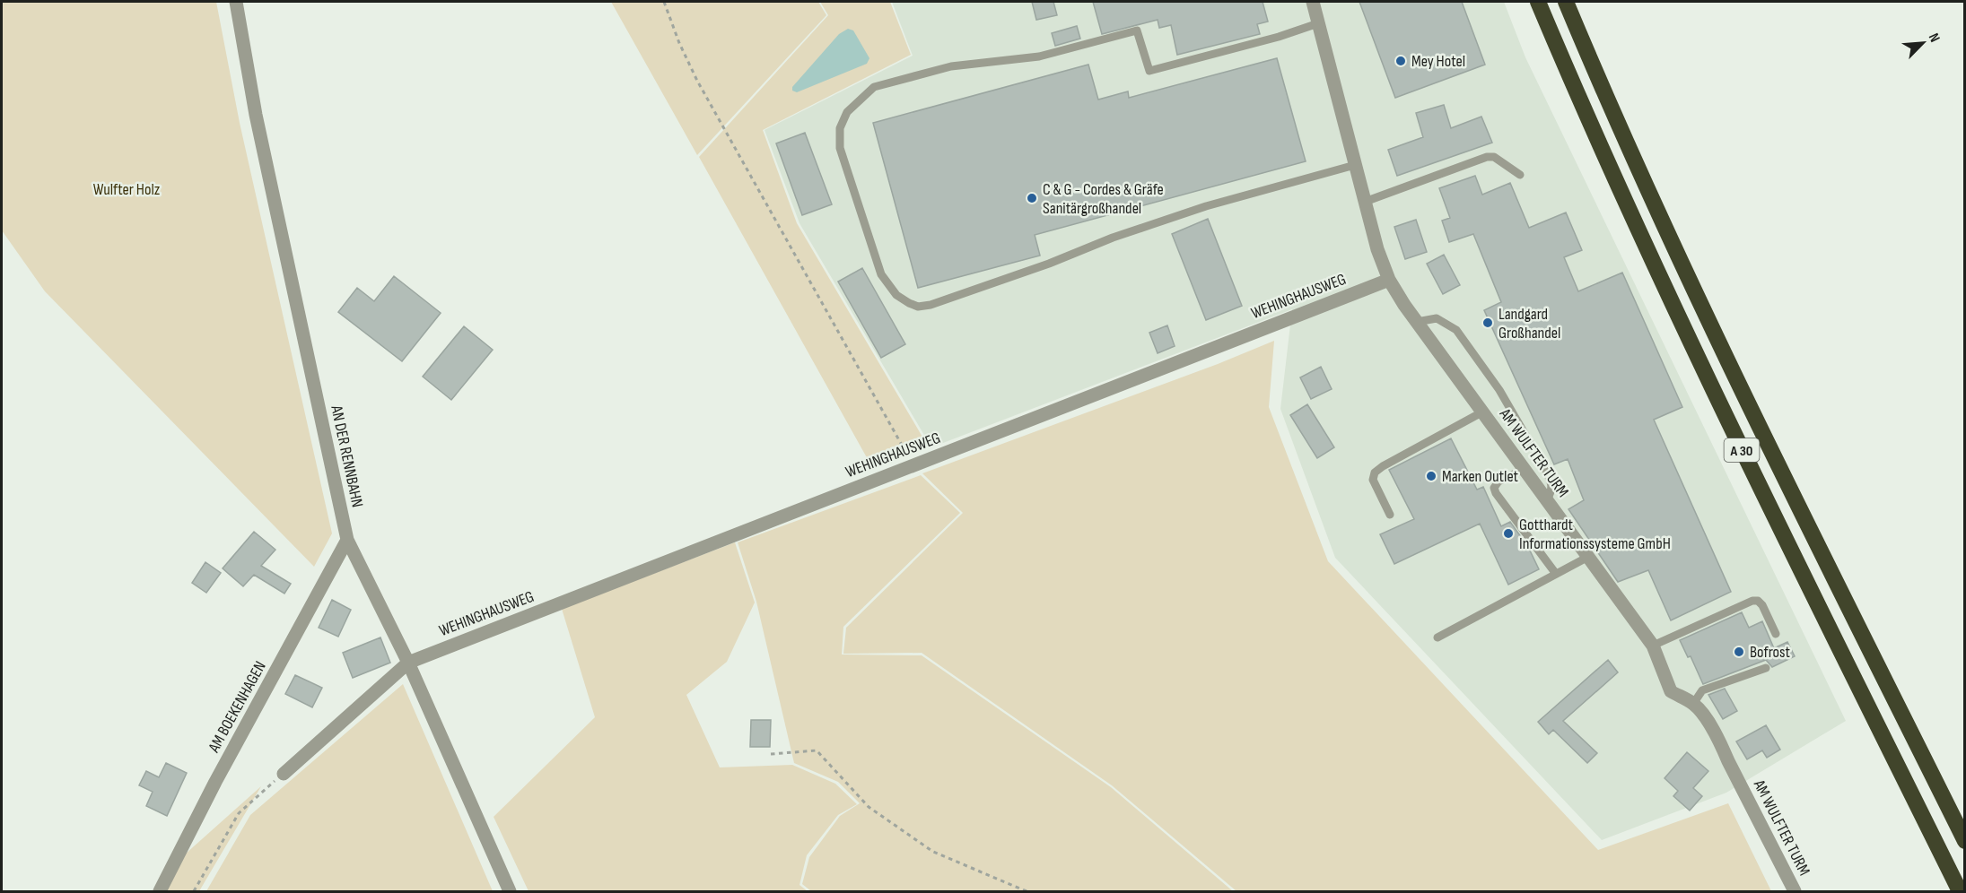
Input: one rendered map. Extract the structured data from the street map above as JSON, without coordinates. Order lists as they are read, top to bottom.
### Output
{
  "streets": {
    "highway": ["A 30"],
    "street": [
      "WEHINGHAUSWEG",
      "AM WULFTER TURM",
      "AN DER RENNBAHN",
      "AM BOEKENHAGEN"
    ]
  },
  "crossings": [
    ["WEHINGHAUSWEG", "AM WULFTER TURM"],
    ["WEHINGHAUSWEG", "AN DER RENNBAHN"],
    ["AN DER RENNBAHN", "AM BOEKENHAGEN"]
  ],
  "parks": ["Wulfter Holz"],
  "places": [
    "Mey Hotel",
    "C & G - Cordes & Gräfe Sanitärgroßhandel",
    "Landgard Großhandel",
    "Marken Outlet",
    "Gotthardt Informationssysteme GmbH",
    "Bofrost"
  ],
  "north": "top right"
}
